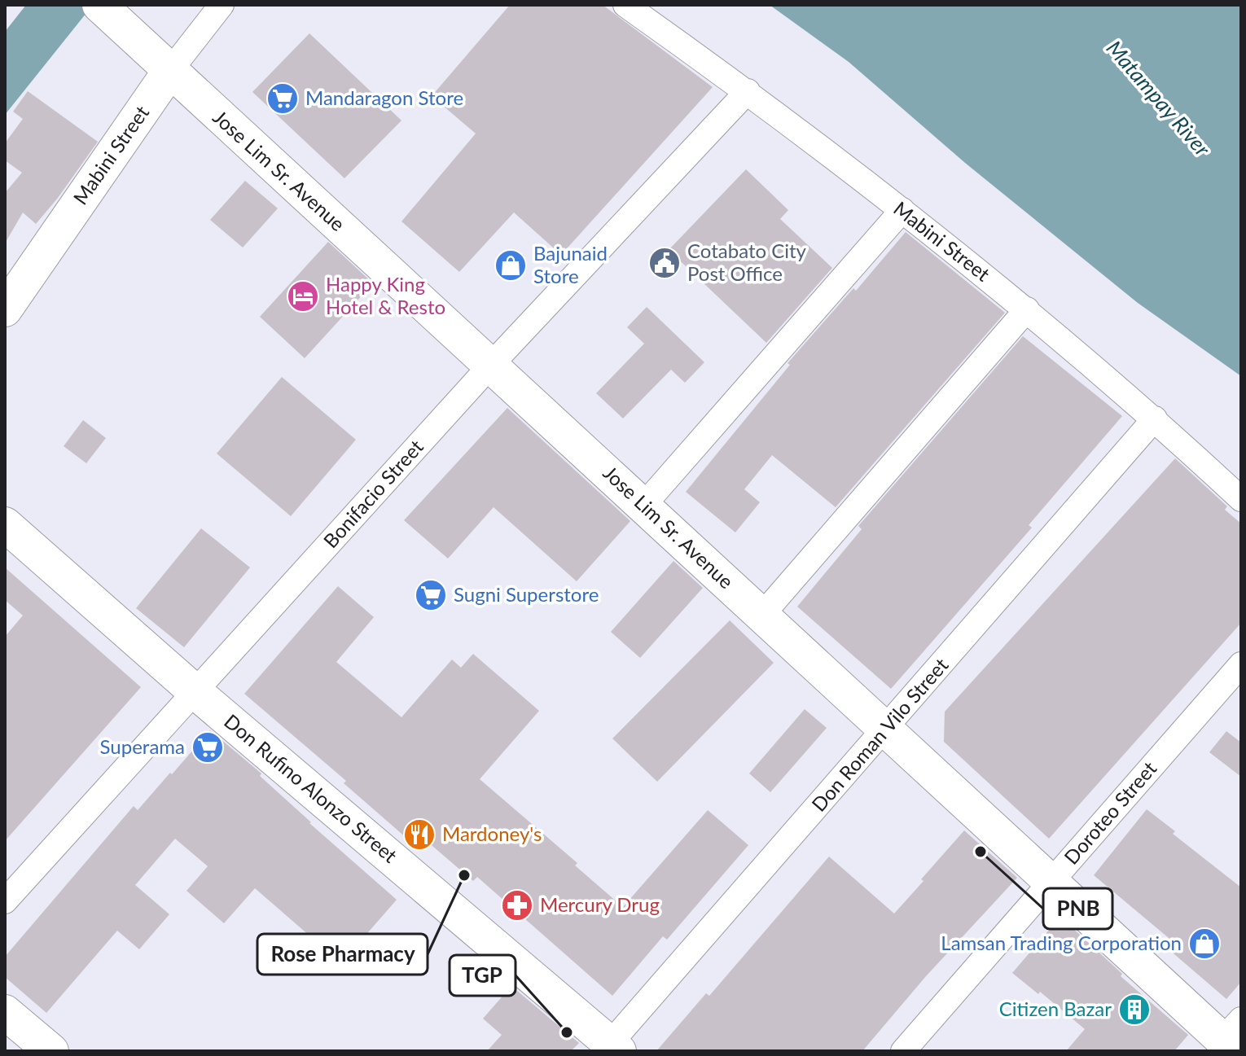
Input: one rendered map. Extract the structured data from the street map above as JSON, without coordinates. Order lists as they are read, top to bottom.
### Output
{
  "streets": {
    "main road": ["Mabini Street", "Jose Lim Sr. Avenue", "Don Rufino Alonzo Street"],
    "street": ["Bonifacio Street", "Don Roman Vilo Street", "Doroteo Street"]
  },
  "crossings": [
    ["Mabini Street", "Jose Lim Sr. Avenue"],
    ["Mabini Street", "Bonifacio Street"],
    ["Mabini Street", "Don Roman Vilo Street"],
    ["Jose Lim Sr. Avenue", "Bonifacio Street"],
    ["Jose Lim Sr. Avenue", "Don Roman Vilo Street"],
    ["Jose Lim Sr. Avenue", "Doroteo Street"],
    ["Bonifacio Street", "Don Rufino Alonzo Street"],
    ["Don Roman Vilo Street", "Don Rufino Alonzo Street"]
  ],
  "water": ["Matampay River"],
  "places": {
    "supermarket": ["Mandaragon Store", "Sugni Superstore", "Superama"],
    "public building": ["Cotabato City Post Office"],
    "shop": ["Bajunaid Store", "Lamsan Trading Corporation"],
    "hotel": ["Happy King Hotel & Resto"],
    "restaurant": ["Mardoney's"],
    "other": ["PNB", "Rose Pharmacy", "TGP"],
    "pharmacy": ["Mercury Drug"],
    "building": ["Citizen Bazar"]
  }
}
